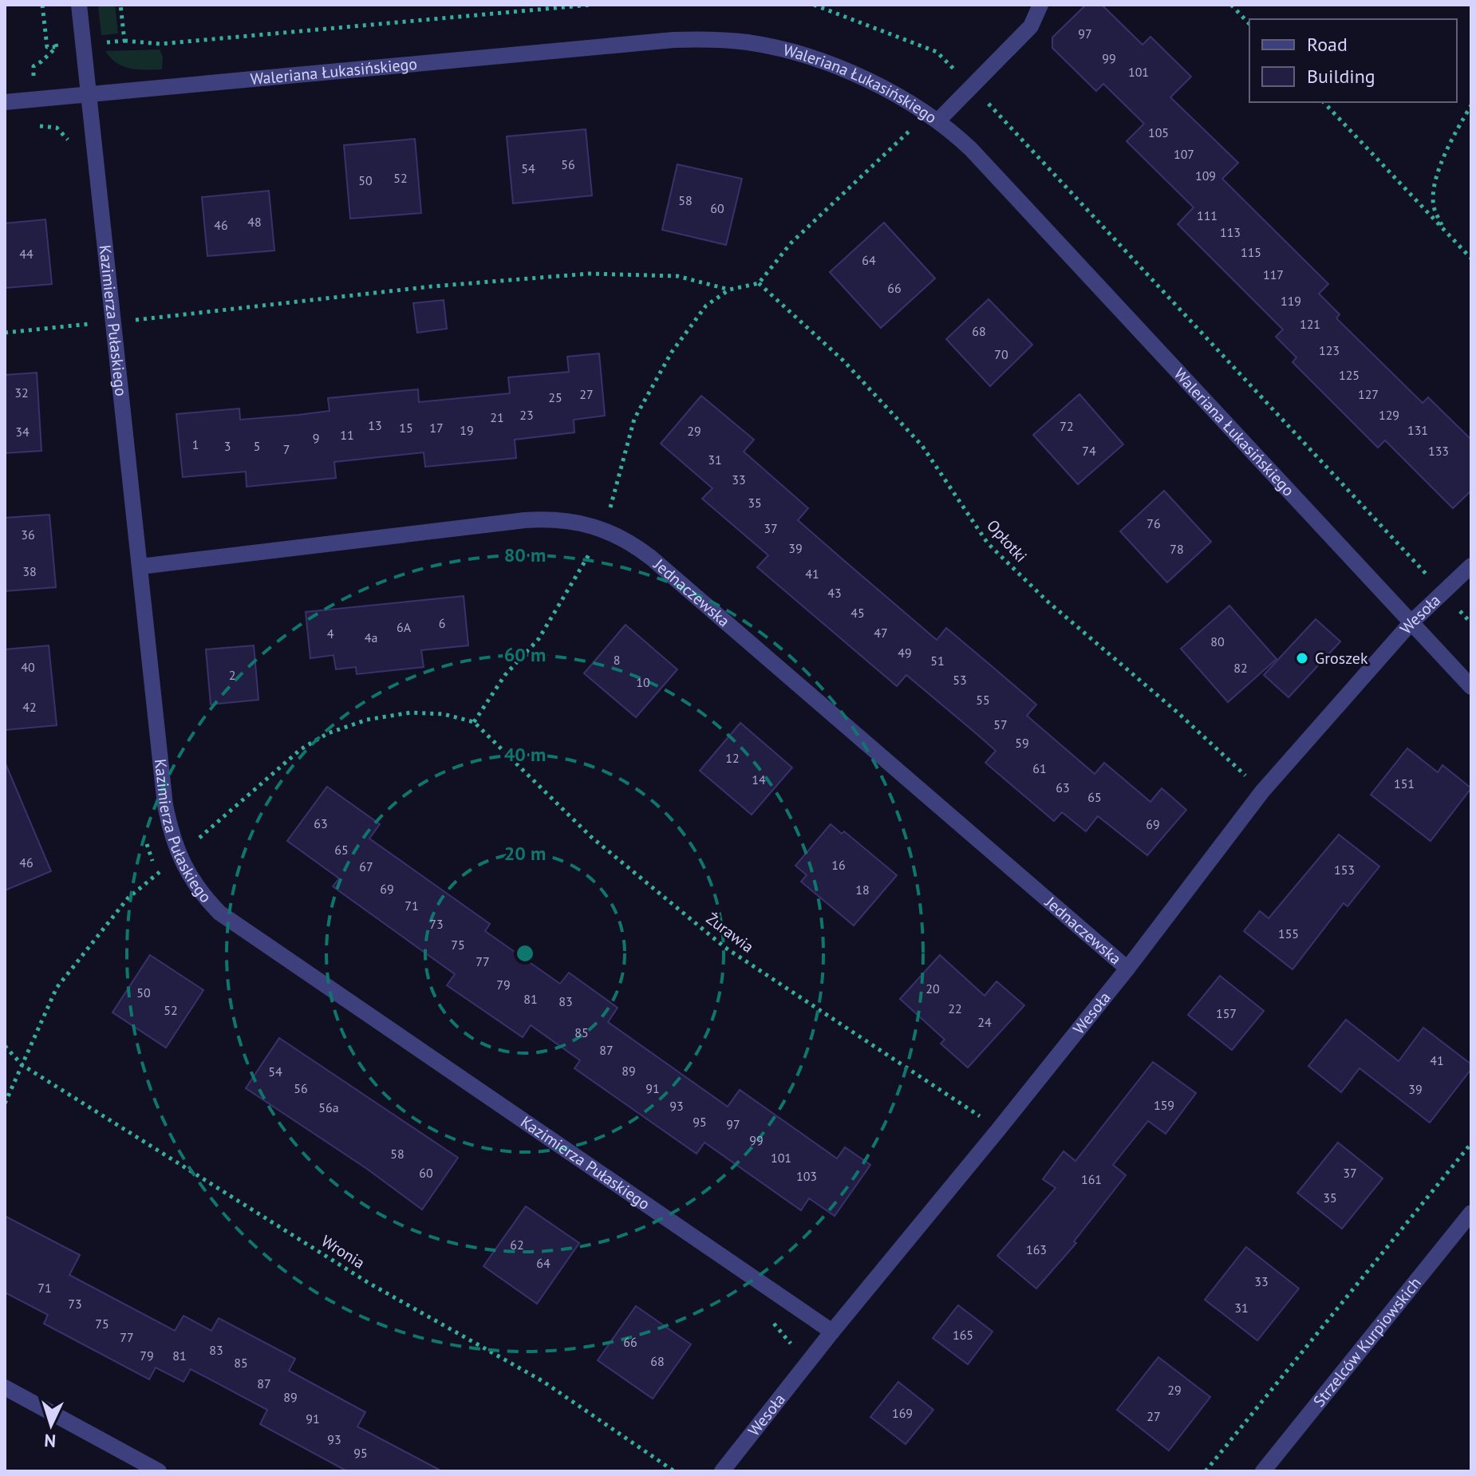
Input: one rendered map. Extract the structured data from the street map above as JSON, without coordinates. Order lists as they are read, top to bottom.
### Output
{
  "streets": {
    "street": [
      "Waleriana Łukasińskiego",
      "Kazimierza Pułaskiego",
      "Jednaczewska",
      "Wesoła",
      "Strzelców Kurpiowskich"
    ],
    "path": ["Opłotki", "Żurawia", "Wronia"]
  },
  "crossings": [
    ["Waleriana Łukasińskiego", "Kazimierza Pułaskiego"],
    ["Waleriana Łukasińskiego", "Wesoła"],
    ["Kazimierza Pułaskiego", "Jednaczewska"],
    ["Kazimierza Pułaskiego", "Wesoła"],
    ["Opłotki", "Wesoła"],
    ["Jednaczewska", "Wesoła"],
    ["Wesoła", "Żurawia"]
  ],
  "places": ["Groszek"],
  "house_numbers": [
    "97",
    "99",
    "101",
    "105",
    "107",
    "56",
    "54",
    "109",
    "52",
    "50",
    "58",
    "60",
    "111",
    "48",
    "46",
    "113",
    "115",
    "44",
    "64",
    "117",
    "66",
    "119",
    "121",
    "68",
    "123",
    "70",
    "125",
    "32",
    "27",
    "127",
    "25",
    "23",
    "129",
    "21",
    "13",
    "72",
    "15",
    "17",
    "19",
    "131",
    "29",
    "34",
    "11",
    "9",
    "1",
    "3",
    "5",
    "7",
    "74",
    "133",
    "31",
    "33",
    "35",
    "76",
    "37",
    "36",
    "39",
    "78",
    "38",
    "41",
    "43",
    "45",
    "6",
    "6A",
    "47",
    "4",
    "4a",
    "80",
    "49",
    "8",
    "51",
    "40",
    "82",
    "2",
    "53",
    "10",
    "55",
    "42",
    "57",
    "59",
    "12",
    "61",
    "14",
    "151",
    "63",
    "65",
    "63",
    "69",
    "65",
    "46",
    "16",
    "67",
    "153",
    "69",
    "18",
    "71",
    "73",
    "155",
    "75",
    "77",
    "79",
    "20",
    "50",
    "81",
    "83",
    "22",
    "52",
    "157",
    "24",
    "85",
    "87",
    "41",
    "89",
    "54",
    "56",
    "91",
    "39",
    "159",
    "93",
    "56a",
    "95",
    "97",
    "99",
    "58",
    "101",
    "60",
    "37",
    "103",
    "161",
    "35",
    "62",
    "163",
    "64",
    "33",
    "71",
    "73",
    "31",
    "75",
    "165",
    "77",
    "66",
    "83",
    "79",
    "81",
    "68",
    "85",
    "87",
    "29",
    "89",
    "169",
    "27",
    "91",
    "93",
    "95"
  ],
  "legend": ["Road", "Building"],
  "north": "bottom",
  "rings": [
    "80 m",
    "60 m",
    "40 m",
    "20 m"
  ]
}
